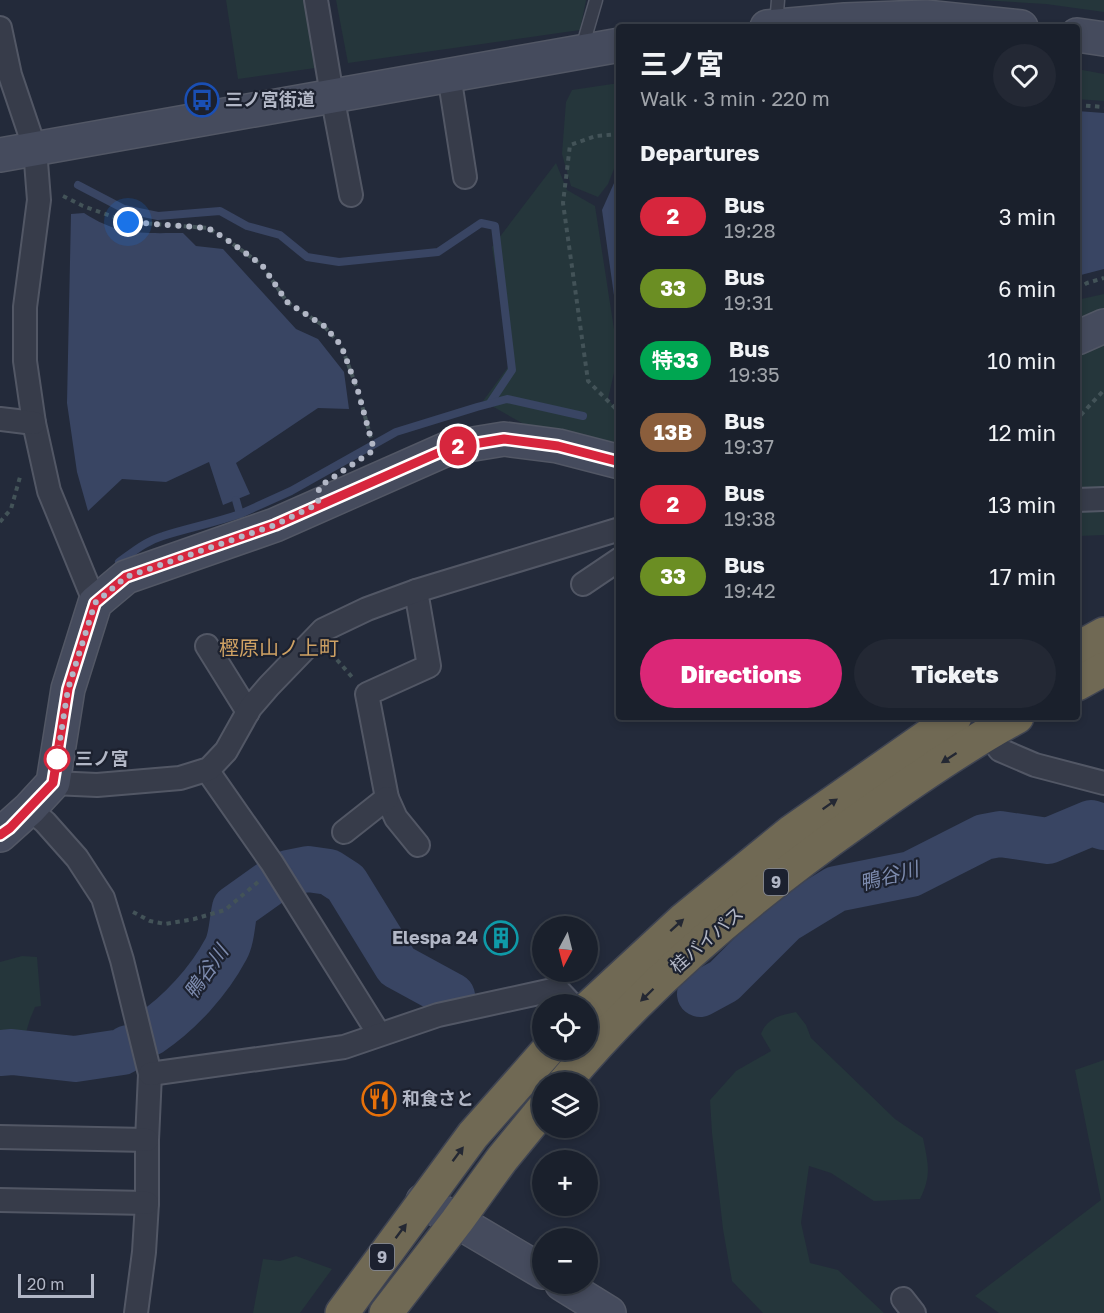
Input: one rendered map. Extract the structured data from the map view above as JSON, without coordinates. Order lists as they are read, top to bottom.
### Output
{
  "streets": {
    "highway": ["9", "桂バイパス"]
  },
  "districts": ["樫原山ノ上町"],
  "water": ["鴨谷川"],
  "places": {
    "bus stop": ["三ノ宮街道"],
    "other": ["三ノ宮"],
    "building": ["Elespa 24"],
    "restaurant": ["和食さと"]
  },
  "lines": ["bus line 2"],
  "scale_bar": "20 m",
  "north": "bottom",
  "page": {
    "on_map": "2",
    "heading": [
      ["三ノ宮", "Walk · 3 min · 220 m"],
      "Departures"
    ],
    "list": [
      {
        "mark": "2",
        "name": "Bus",
        "note": "19:28",
        "value": "3 min"
      },
      {
        "mark": "33",
        "name": "Bus",
        "note": "19:31",
        "value": "6 min"
      },
      {
        "mark": "特33",
        "name": "Bus",
        "note": "19:35",
        "value": "10 min"
      },
      {
        "mark": "13B",
        "name": "Bus",
        "note": "19:37",
        "value": "12 min"
      },
      {
        "mark": "2",
        "name": "Bus",
        "note": "19:38",
        "value": "13 min"
      },
      {
        "mark": "33",
        "name": "Bus",
        "note": "19:42",
        "value": "17 min"
      }
    ],
    "buttons": ["Directions", "Tickets"],
    "map_buttons": ["+", "−"],
    "scale": "20 m"
  }
}
